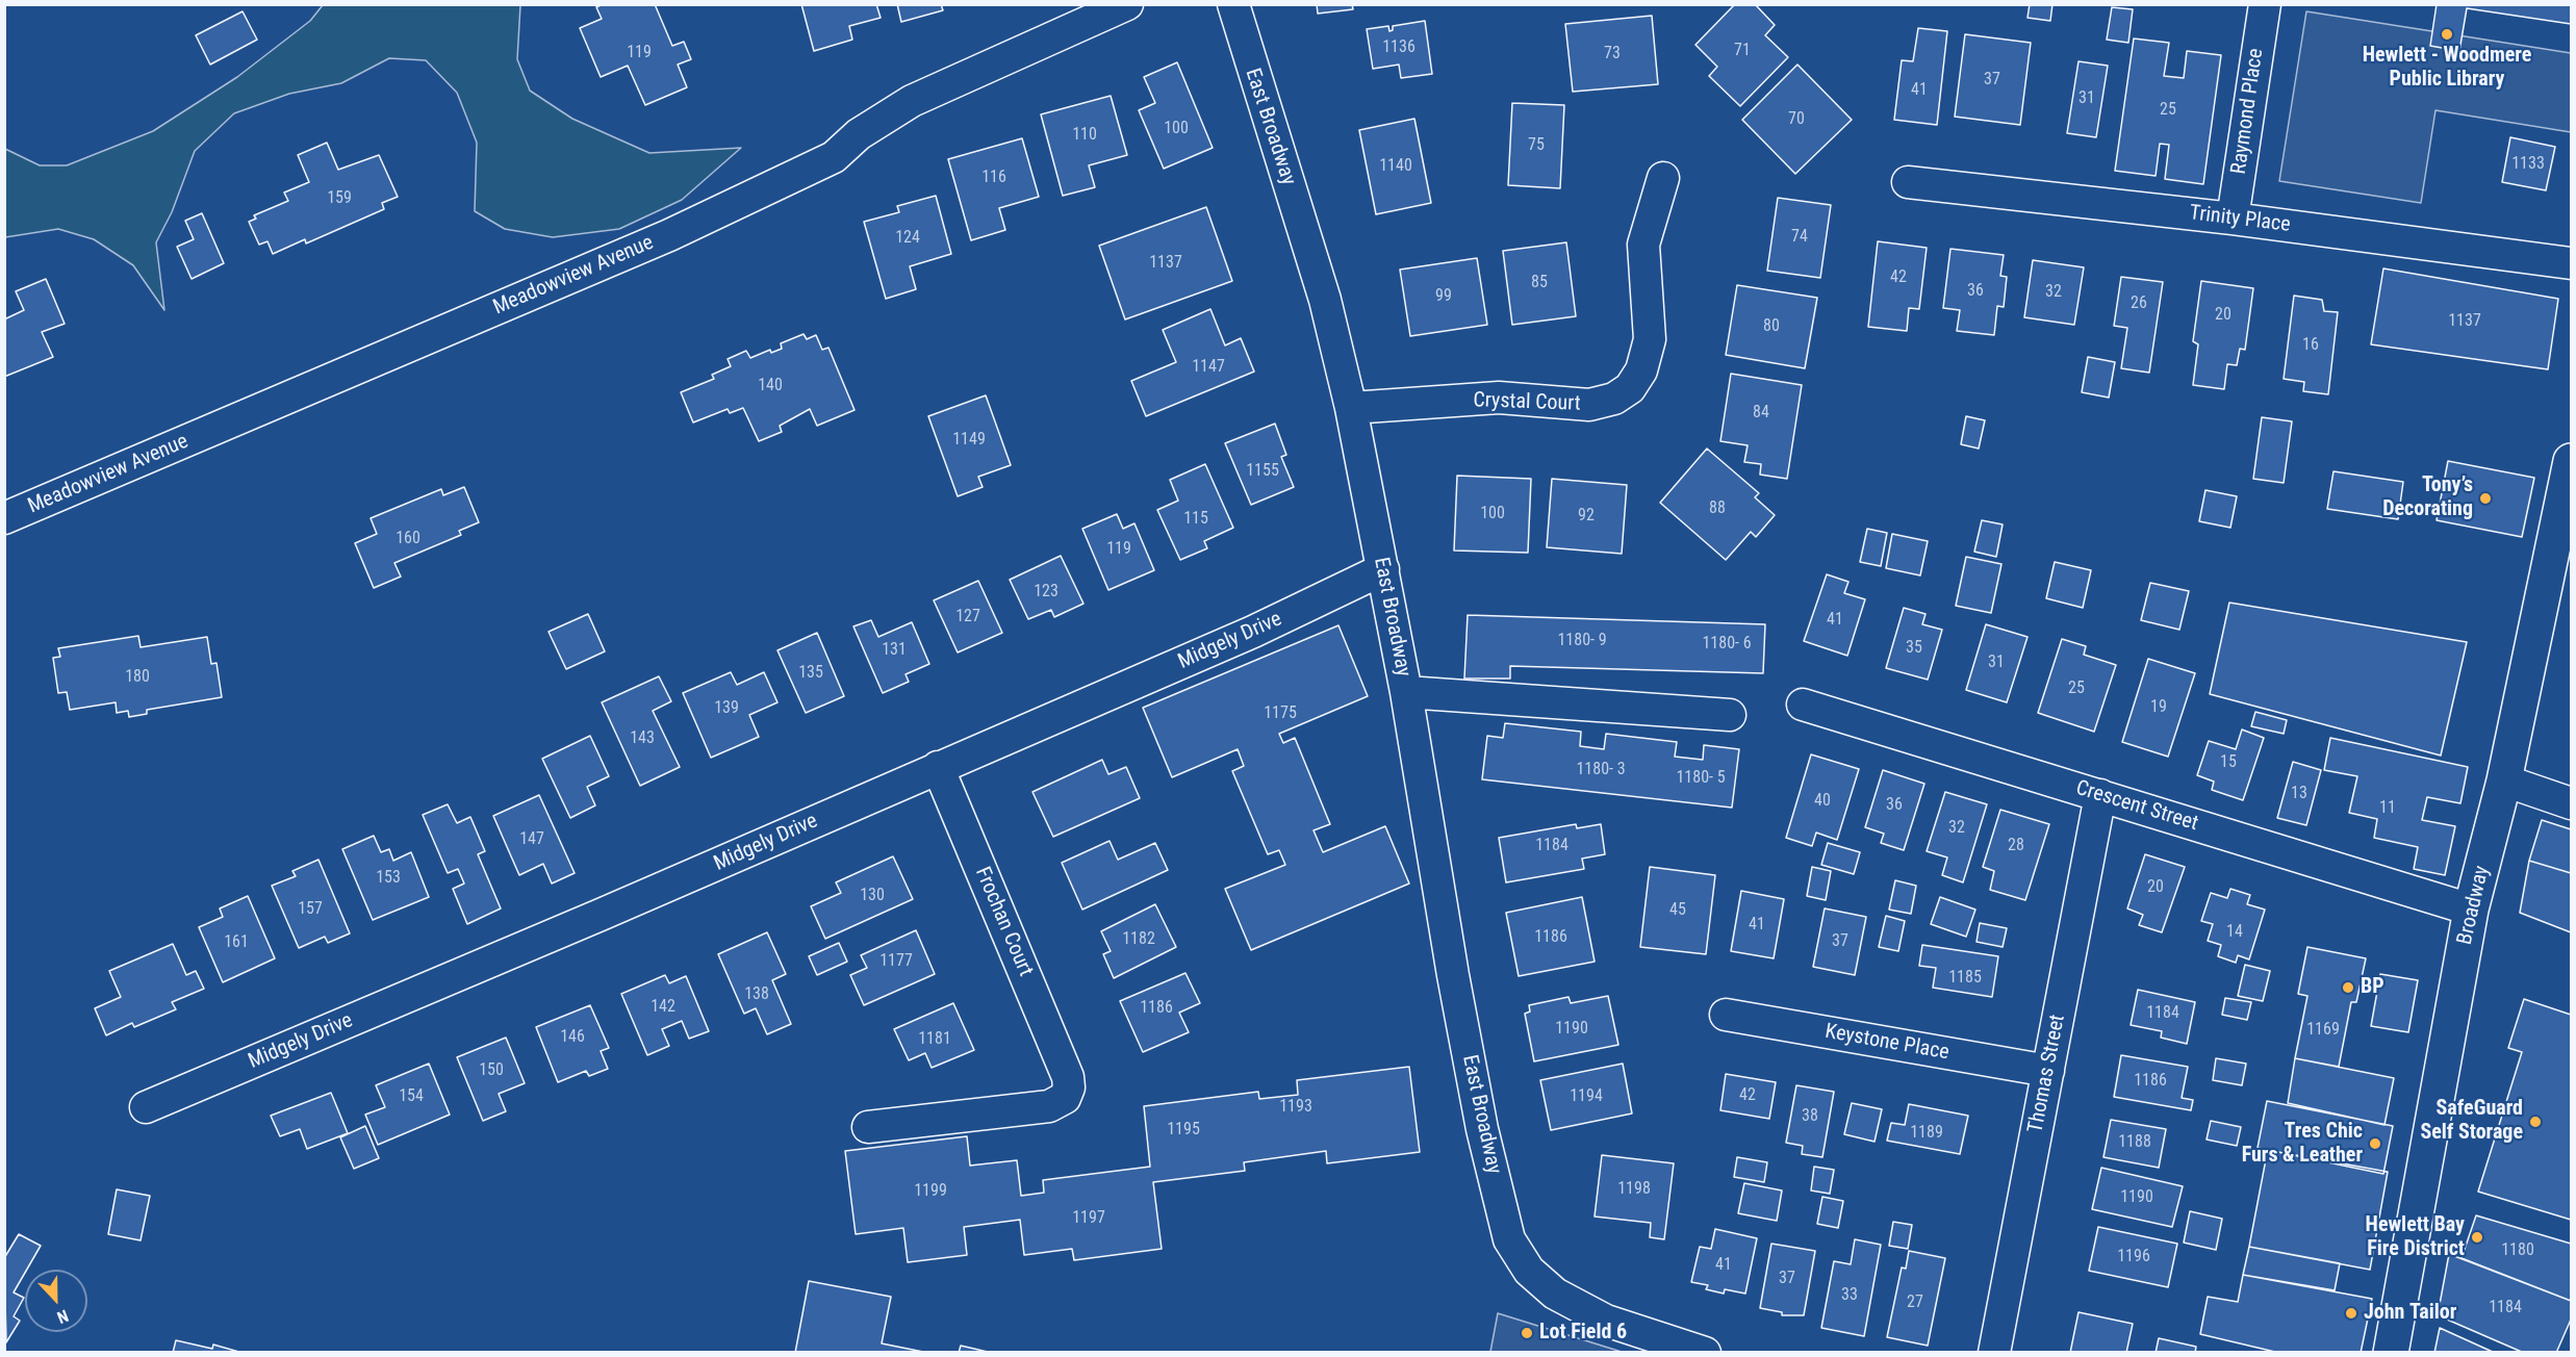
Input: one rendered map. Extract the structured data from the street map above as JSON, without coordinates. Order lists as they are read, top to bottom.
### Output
{
  "streets": {
    "main road": ["Broadway"],
    "street": [
      "Raymond Place",
      "East Broadway",
      "Trinity Place",
      "Meadowview Avenue",
      "Crystal Court",
      "Midgely Drive",
      "Crescent Street",
      "Frochan Court",
      "Keystone Place",
      "Thomas Street"
    ]
  },
  "crossings": [
    ["Raymond Place", "Trinity Place"],
    ["East Broadway", "Crystal Court"],
    ["East Broadway", "Midgely Drive"],
    ["Midgely Drive", "Frochan Court"],
    ["Crescent Street", "Broadway"],
    ["Crescent Street", "Thomas Street"],
    ["Keystone Place", "Thomas Street"]
  ],
  "places": [
    "Hewlett - Woodmere Public Library",
    "Tony’s Decorating",
    "BP",
    "SafeGuard Self Storage",
    "Tres Chic Furs & Leather",
    "Hewlett Bay Fire District",
    "John Tailor",
    "Lot Field 6"
  ],
  "house_numbers": [
    "1136",
    "71",
    "119",
    "73",
    "37",
    "41",
    "31",
    "25",
    "70",
    "100",
    "110",
    "75",
    "1133",
    "1140",
    "116",
    "159",
    "74",
    "124",
    "1137",
    "42",
    "85",
    "36",
    "32",
    "99",
    "26",
    "20",
    "1137",
    "80",
    "16",
    "1147",
    "140",
    "84",
    "1149",
    "1155",
    "88",
    "100",
    "92",
    "115",
    "160",
    "119",
    "123",
    "127",
    "41",
    "1180- 9",
    "1180- 6",
    "35",
    "131",
    "31",
    "135",
    "180",
    "25",
    "19",
    "139",
    "1175",
    "143",
    "15",
    "1180- 3",
    "1180- 5",
    "13",
    "40",
    "36",
    "11",
    "32",
    "147",
    "1184",
    "28",
    "153",
    "20",
    "130",
    "157",
    "45",
    "41",
    "14",
    "1186",
    "1182",
    "37",
    "161",
    "1177",
    "1185",
    "138",
    "142",
    "1186",
    "1184",
    "1190",
    "1169",
    "146",
    "1181",
    "150",
    "1186",
    "42",
    "154",
    "1194",
    "1193",
    "38",
    "1195",
    "1189",
    "1188",
    "1198",
    "1199",
    "1190",
    "1197",
    "1180",
    "1196",
    "41",
    "37",
    "33",
    "27",
    "1184"
  ],
  "north": "bottom"
}
